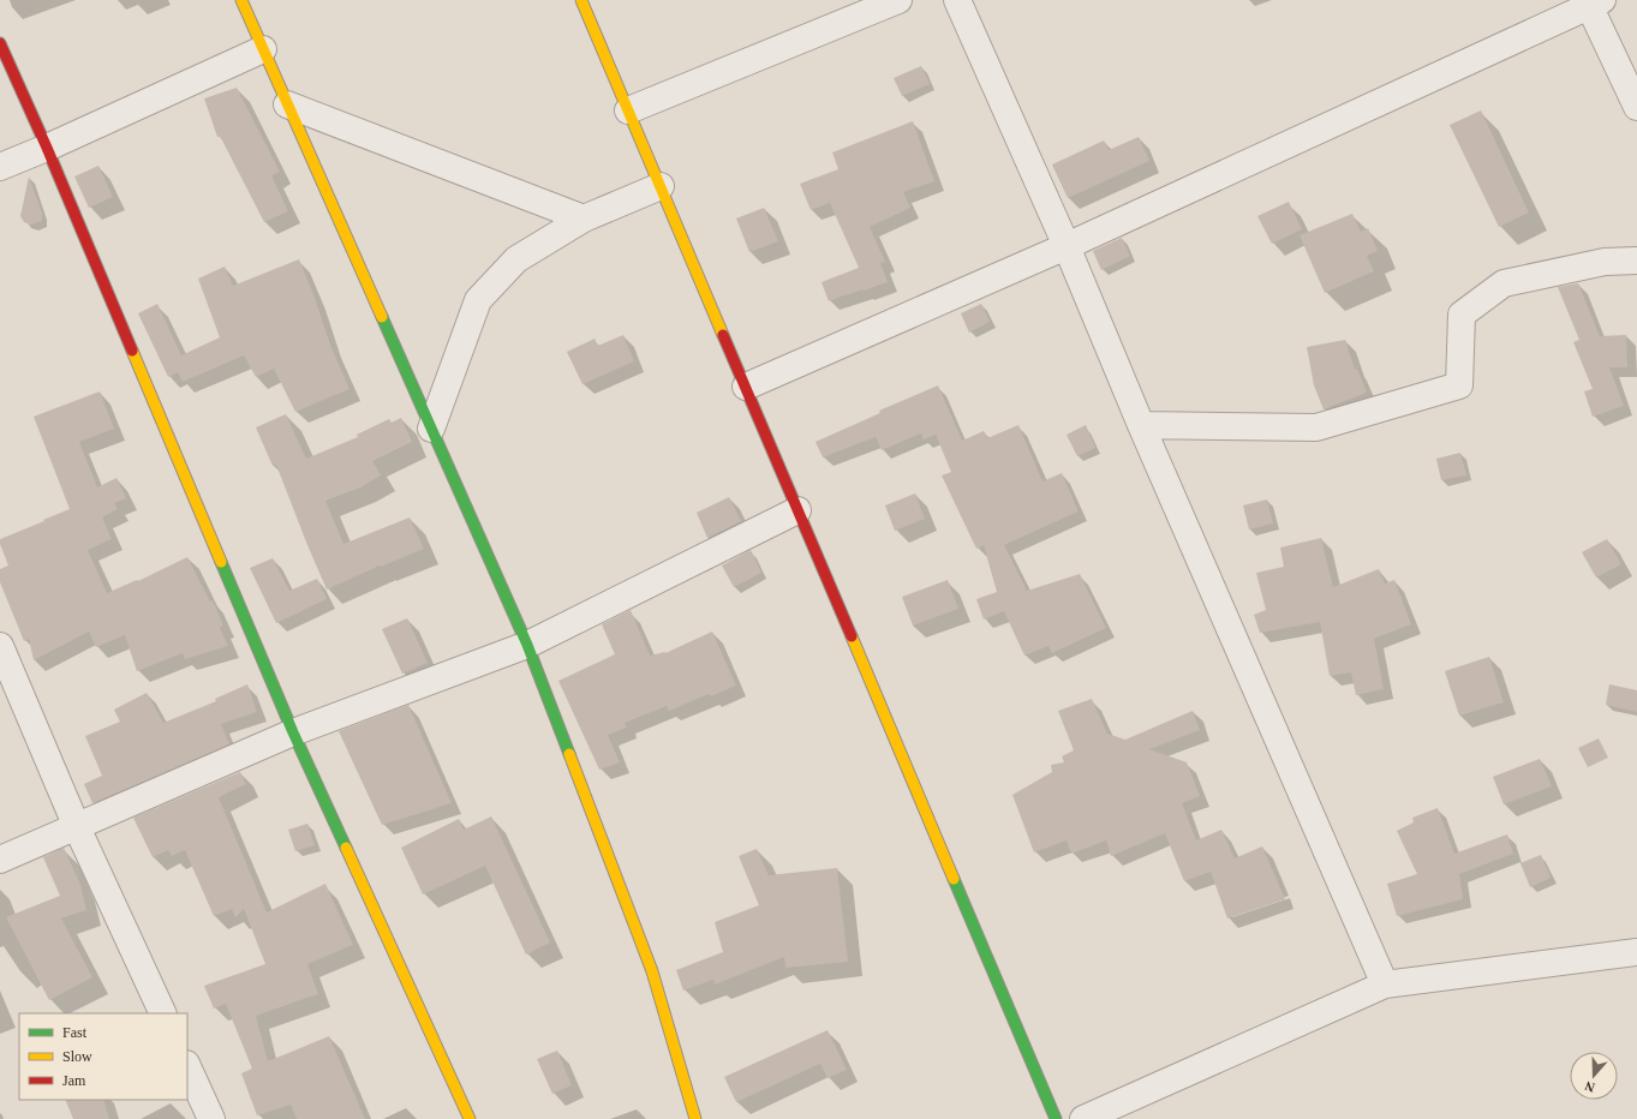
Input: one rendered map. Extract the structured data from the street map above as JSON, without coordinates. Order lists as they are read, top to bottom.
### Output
{
  "legend": ["Fast", "Slow", "Jam"],
  "north": "bottom"
}
